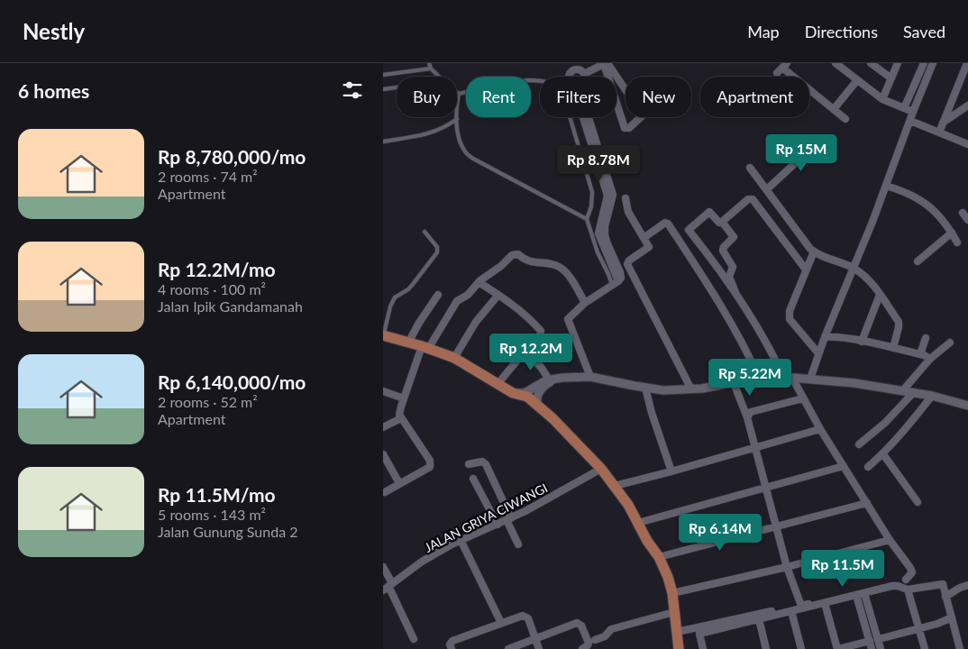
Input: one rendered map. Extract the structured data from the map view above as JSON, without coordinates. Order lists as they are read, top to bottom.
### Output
{
  "streets": {
    "street": ["JALAN GRIYA CIWANGI"]
  },
  "page": {
    "header": "Nestly",
    "nav": ["Map", "Directions", "Saved"],
    "heading": "6 homes",
    "chip": [
      "Buy",
      "Rent",
      "Filters",
      "New",
      "Apartment"
    ],
    "list": [
      {
        "name": "Rp 8,780,000/mo",
        "note": "2 rooms · 74 m² · Apartment"
      },
      {
        "name": "Rp 12.2M/mo",
        "note": "4 rooms · 100 m² · Jalan Ipik Gandamanah"
      },
      {
        "name": "Rp 6,140,000/mo",
        "note": "2 rooms · 52 m² · Apartment"
      },
      {
        "name": "Rp 11.5M/mo",
        "note": "5 rooms · 143 m² · Jalan Gunung Sunda 2"
      }
    ],
    "price": [
      "Rp 15M",
      "Rp 8.78M",
      "Rp 12.2M",
      "Rp 5.22M",
      "Rp 6.14M",
      "Rp 11.5M"
    ]
  }
}
